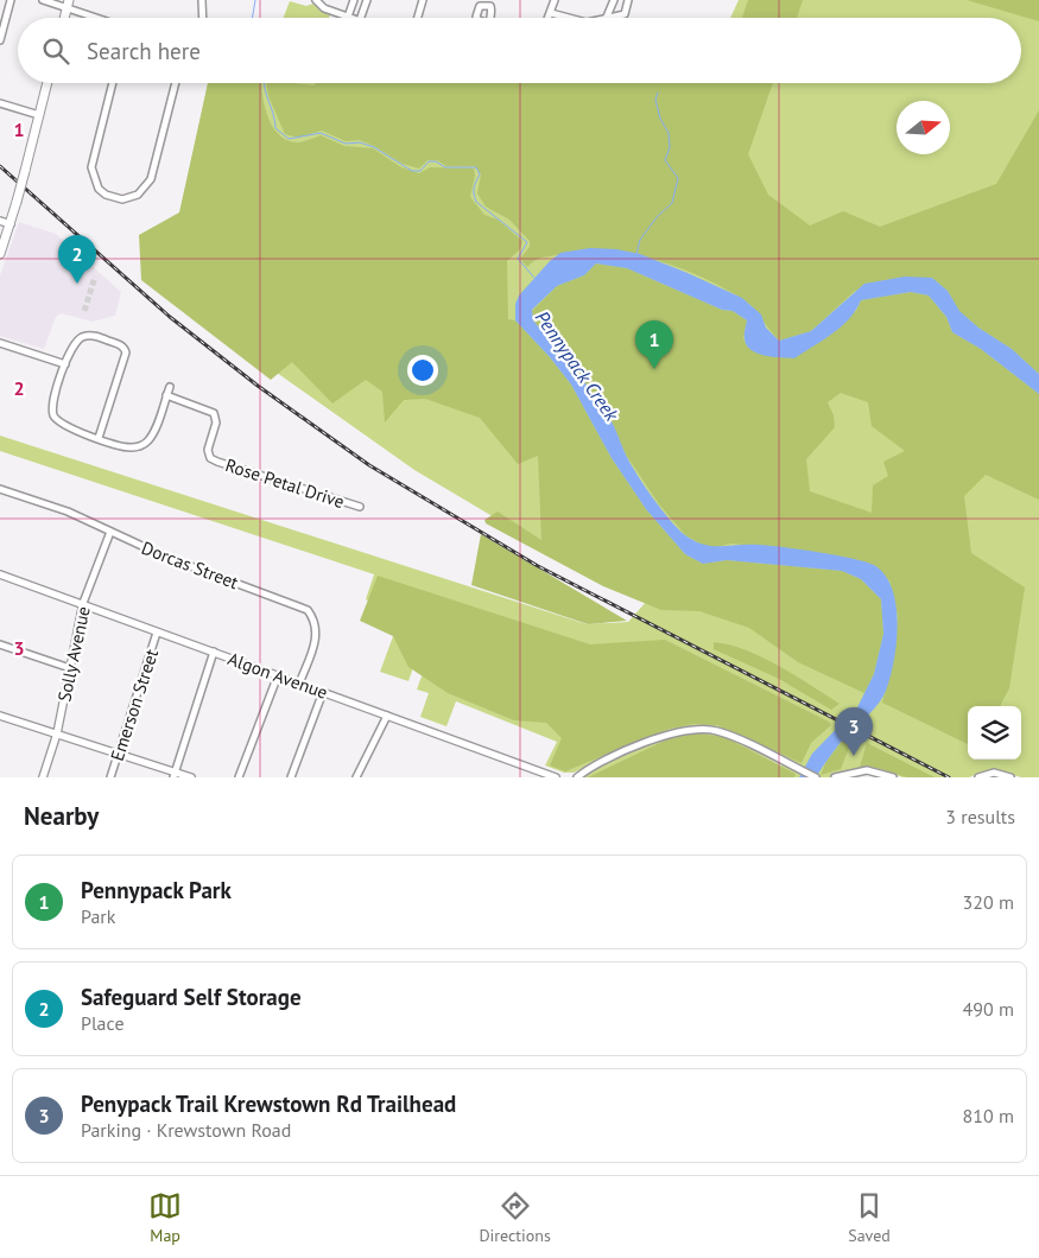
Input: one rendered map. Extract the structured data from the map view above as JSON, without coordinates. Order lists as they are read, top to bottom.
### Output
{
  "streets": {
    "street": [
      "Rose Petal Drive",
      "Dorcas Street",
      "Solly Avenue",
      "Algon Avenue",
      "Emerson Street"
    ]
  },
  "crossings": [
    ["Dorcas Street", "Solly Avenue"],
    ["Dorcas Street", "Algon Avenue"],
    ["Solly Avenue", "Algon Avenue"],
    ["Algon Avenue", "Emerson Street"]
  ],
  "water": ["Pennypack Creek"],
  "north": "right",
  "page": {
    "search": "Search here",
    "pins": ["2", "1", "3"],
    "heading": ["Nearby", "3 results"],
    "list": [
      {
        "mark": "1",
        "name": "Pennypack Park",
        "note": "Park",
        "value": "320 m"
      },
      {
        "mark": "2",
        "name": "Safeguard Self Storage",
        "note": "Place",
        "value": "490 m"
      },
      {
        "mark": "3",
        "name": "Penypack Trail Krewstown Rd Trailhead",
        "note": "Parking · Krewstown Road",
        "value": "810 m"
      }
    ],
    "nav": ["Map", "Directions", "Saved"]
  },
  "grid": {
    "rows": ["1", "2", "3"]
  }
}
